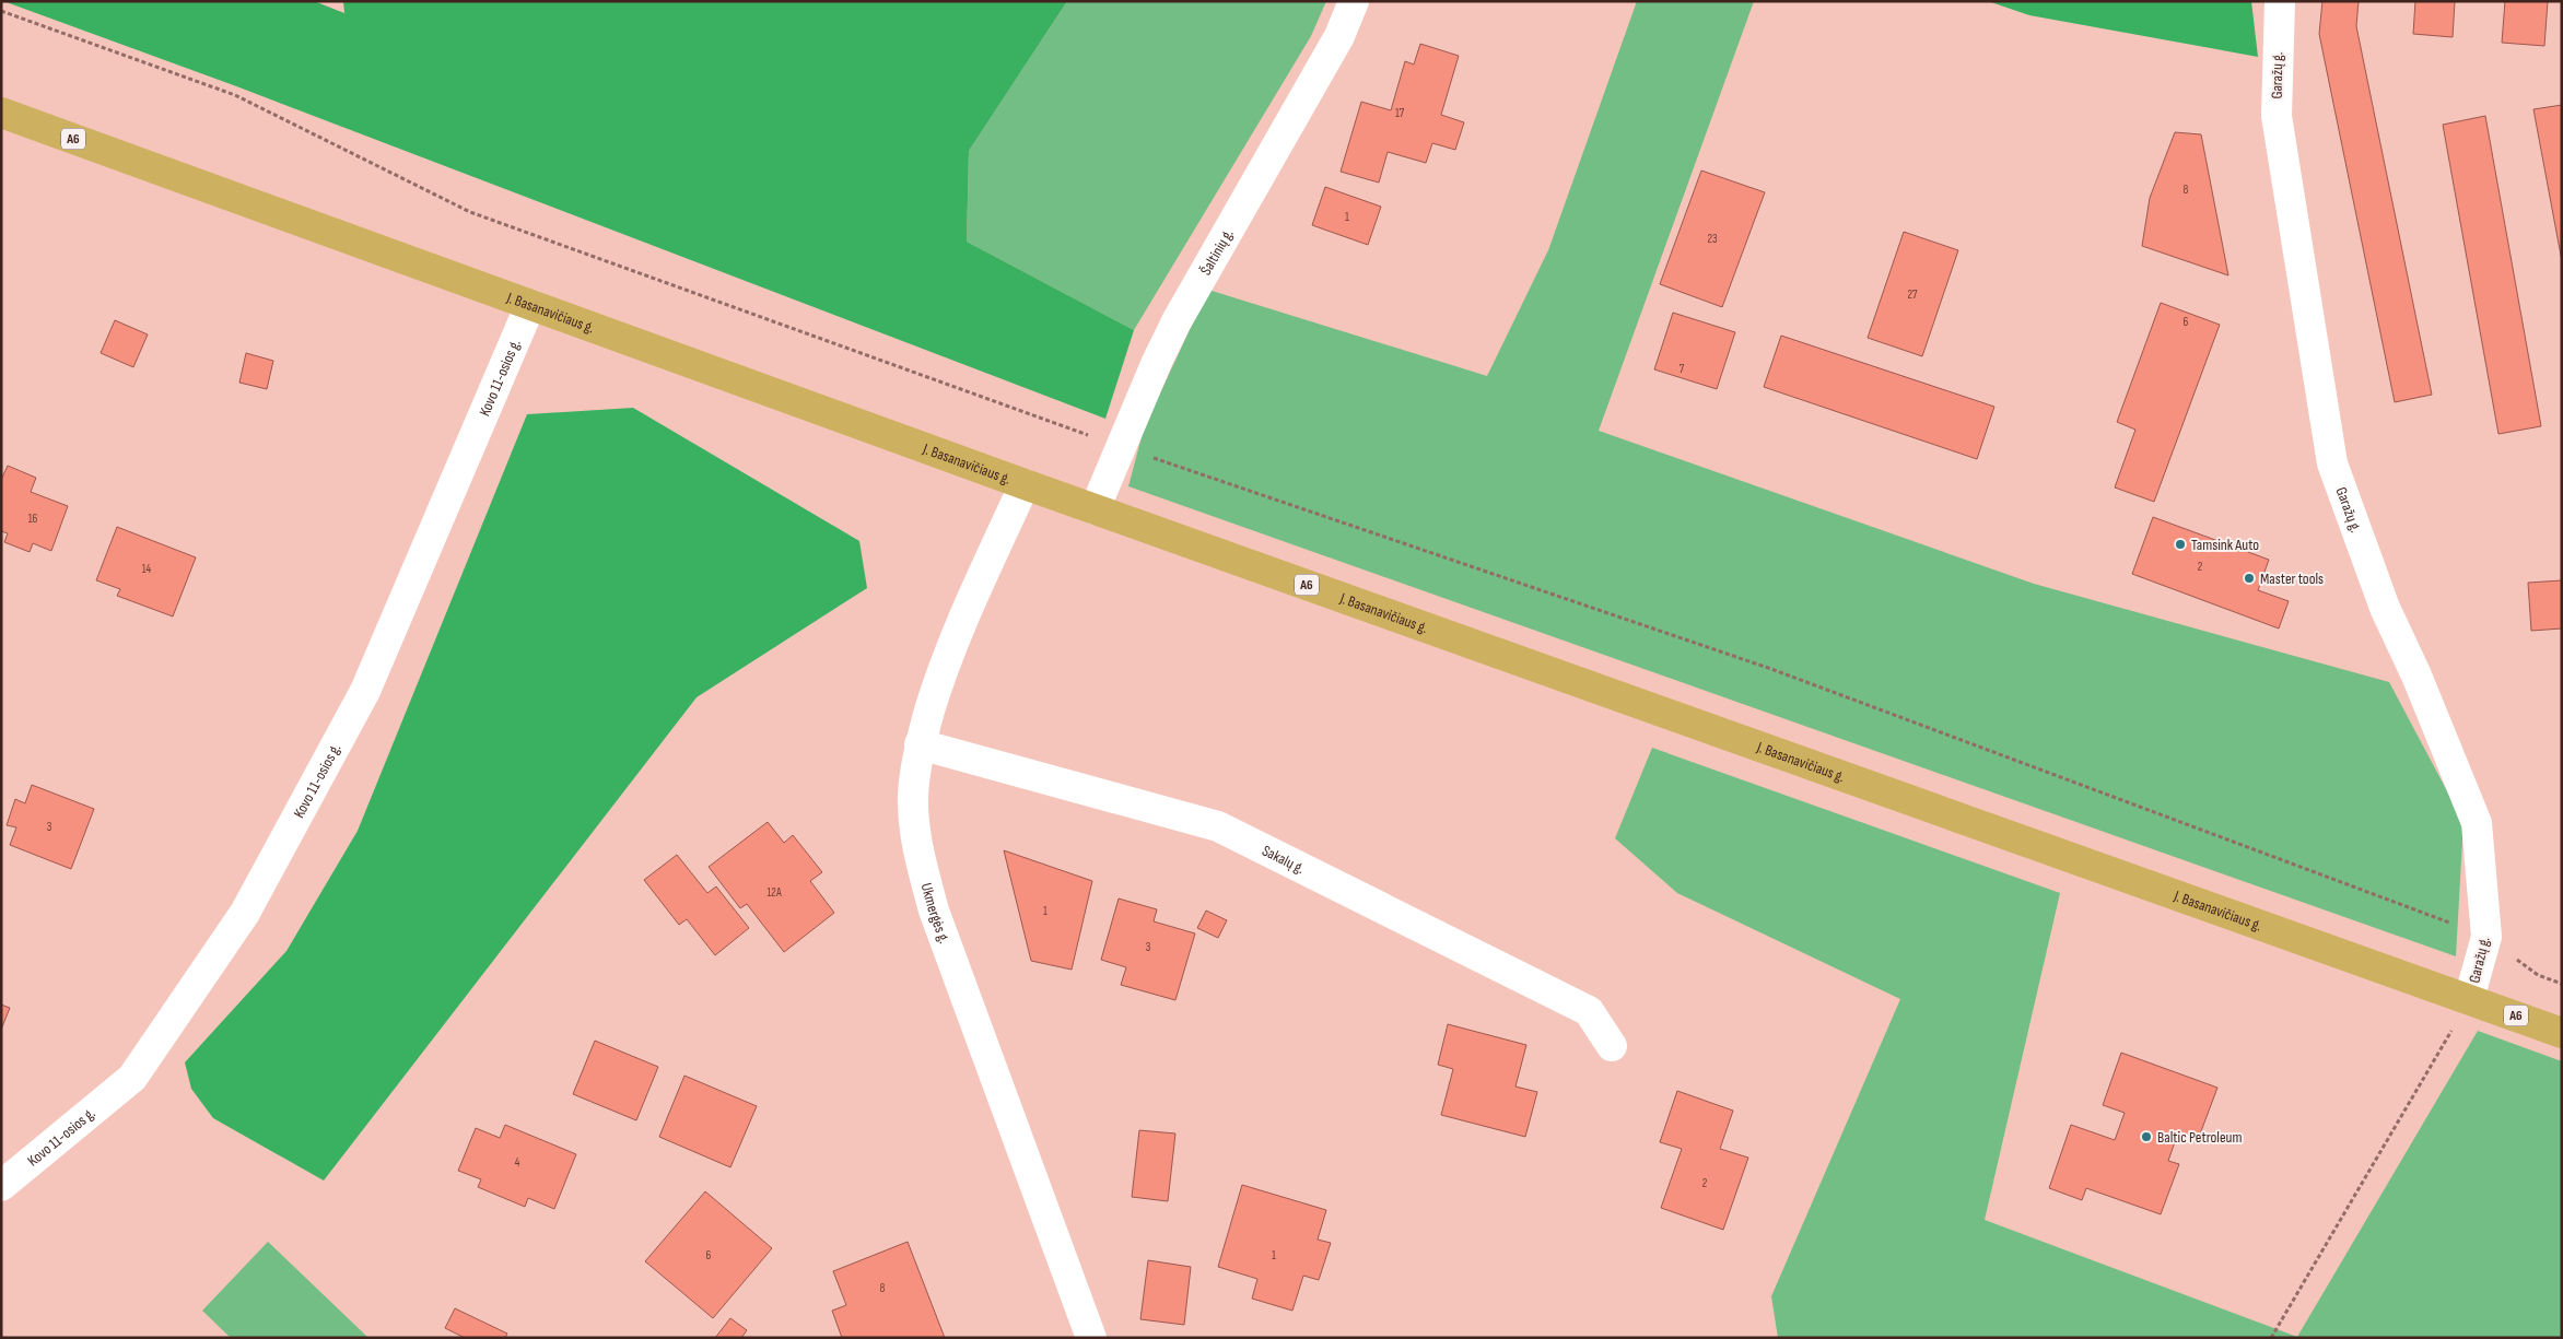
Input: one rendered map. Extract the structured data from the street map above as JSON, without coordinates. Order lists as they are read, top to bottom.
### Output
{
  "streets": {
    "highway": ["A6", "J. Basanavičiaus g."],
    "street": [
      "Garažų g.",
      "Šaltinių g.",
      "Kovo 11-osios g.",
      "Sakalų g.",
      "Ukmergės g."
    ]
  },
  "crossings": [
    ["Garažų g.", "J. Basanavičiaus g."],
    ["Šaltinių g.", "J. Basanavičiaus g."],
    ["J. Basanavičiaus g.", "Kovo 11-osios g."],
    ["J. Basanavičiaus g.", "Ukmergės g."],
    ["Sakalų g.", "Ukmergės g."]
  ],
  "places": ["Tamsink Auto", "Master tools", "Baltic Petroleum"],
  "house_numbers": [
    "17",
    "8",
    "1",
    "23",
    "27",
    "6",
    "7",
    "16",
    "2",
    "14",
    "3",
    "12A",
    "1",
    "3",
    "4",
    "2",
    "6",
    "1",
    "8"
  ]
}
